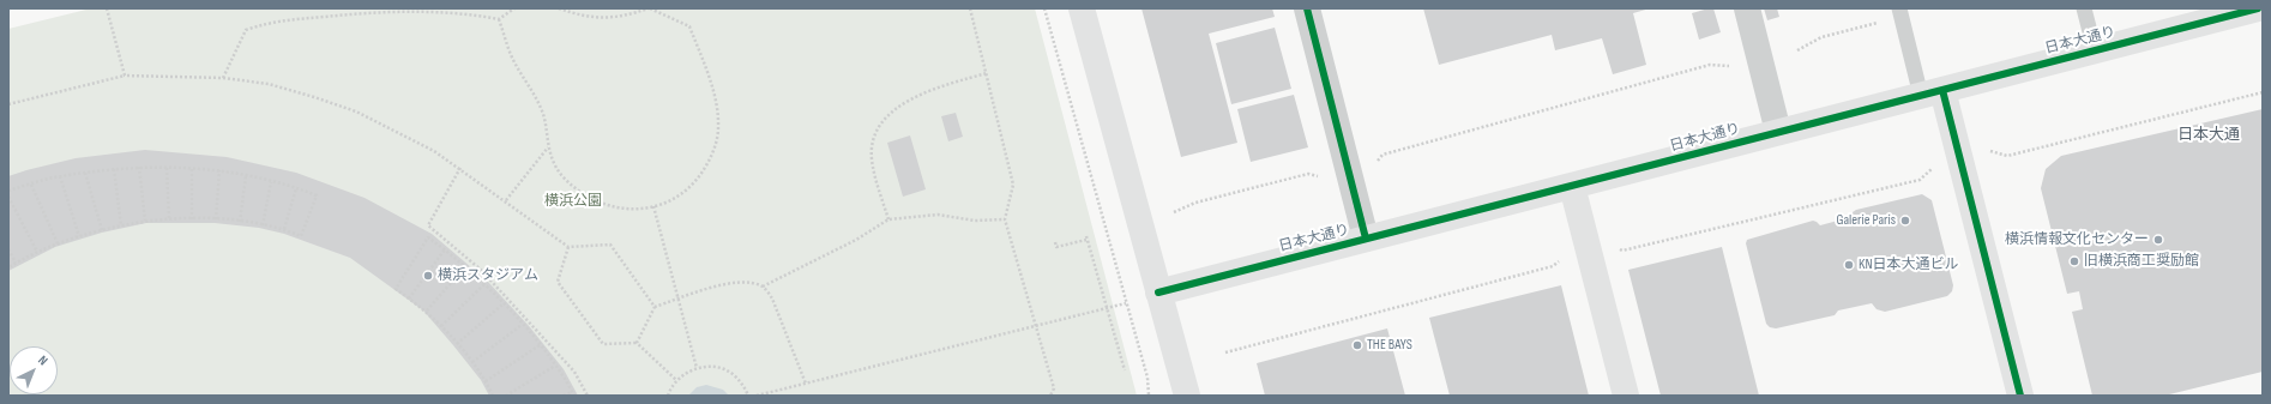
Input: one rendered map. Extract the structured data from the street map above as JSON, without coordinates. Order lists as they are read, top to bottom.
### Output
{
  "streets": {
    "street": ["日本大通り"]
  },
  "districts": ["日本大通"],
  "parks": ["横浜公園"],
  "places": [
    "Galerie Paris",
    "横浜情報文化センター",
    "旧横浜商工奨励館",
    "KN日本大通ビル",
    "横浜スタジアム",
    "THE BAYS"
  ],
  "north": "top right"
}
